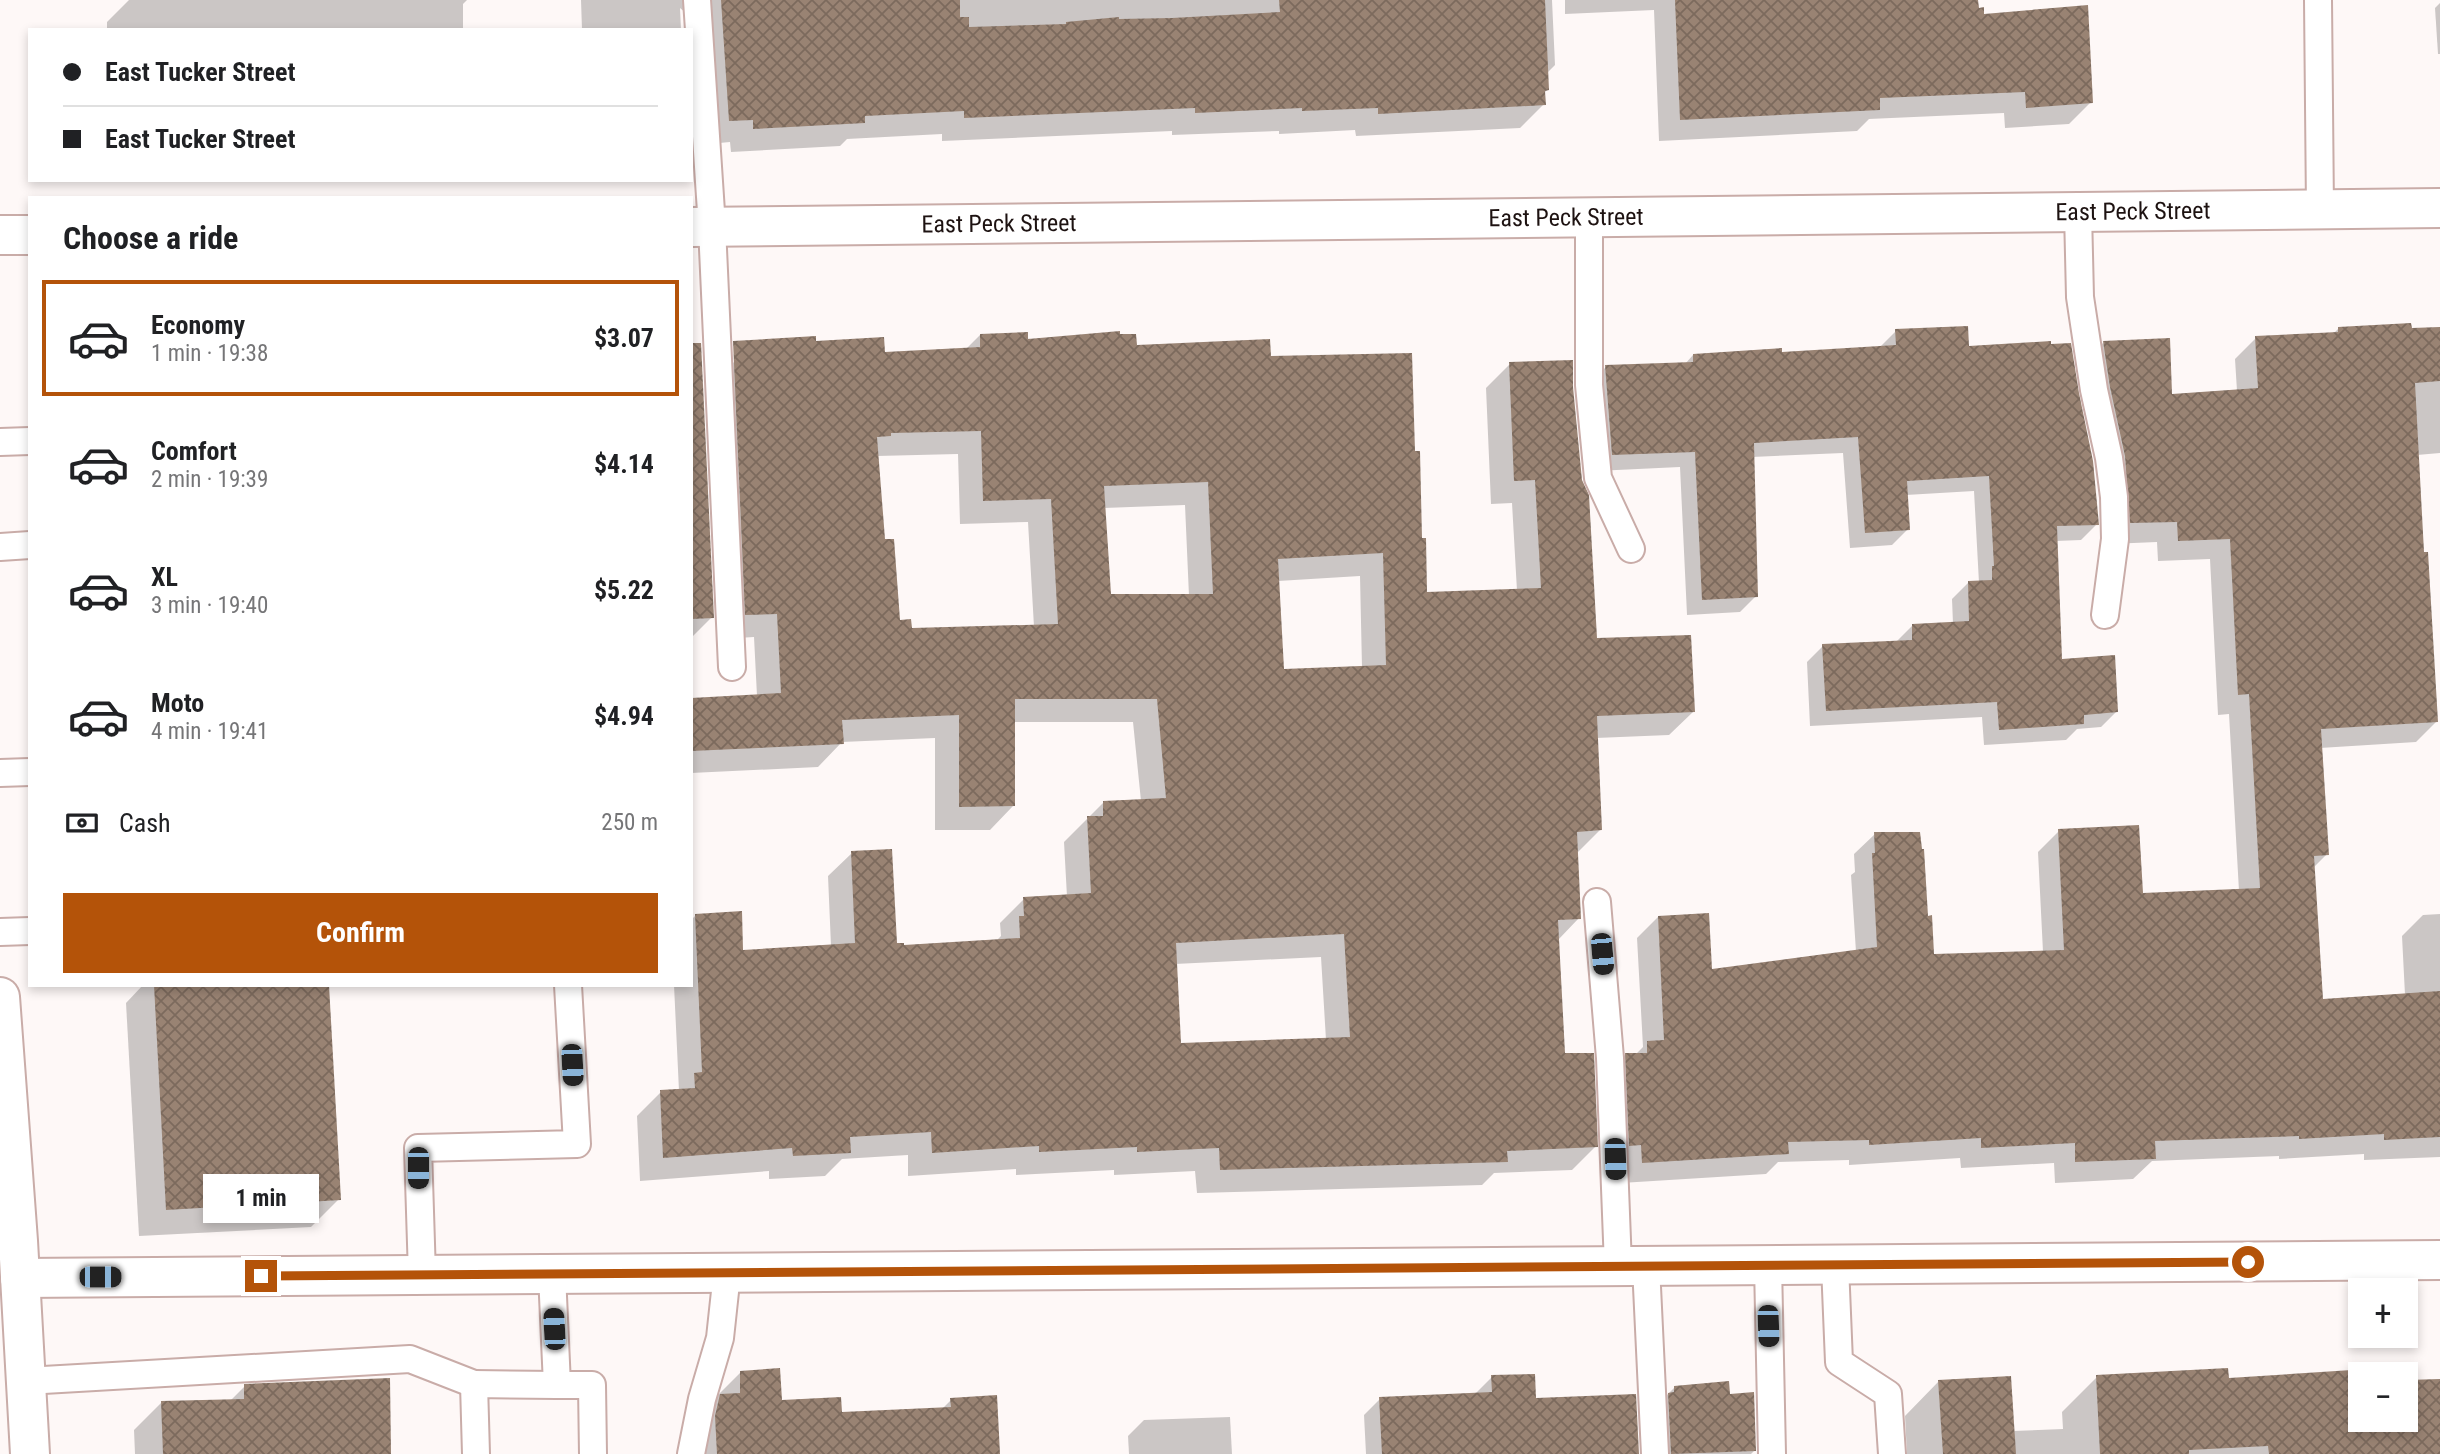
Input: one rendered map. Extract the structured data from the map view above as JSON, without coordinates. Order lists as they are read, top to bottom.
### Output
{
  "streets": {
    "street": ["East Peck Street"]
  },
  "page": {
    "banner": ["East Tucker Street", "East Tucker Street"],
    "heading": "Choose a ride",
    "list": [
      {
        "name": "Economy",
        "note": "1 min · 19:38",
        "value": "$3.07"
      },
      {
        "name": "Comfort",
        "note": "2 min · 19:39",
        "value": "$4.14"
      },
      {
        "name": "XL",
        "note": "3 min · 19:40",
        "value": "$5.22"
      },
      {
        "name": "Moto",
        "note": "4 min · 19:41",
        "value": "$4.94"
      }
    ],
    "pay": ["Cash", "250 m"],
    "buttons": "Confirm",
    "bubble": "1 min",
    "map_buttons": ["+", "−"]
  }
}
